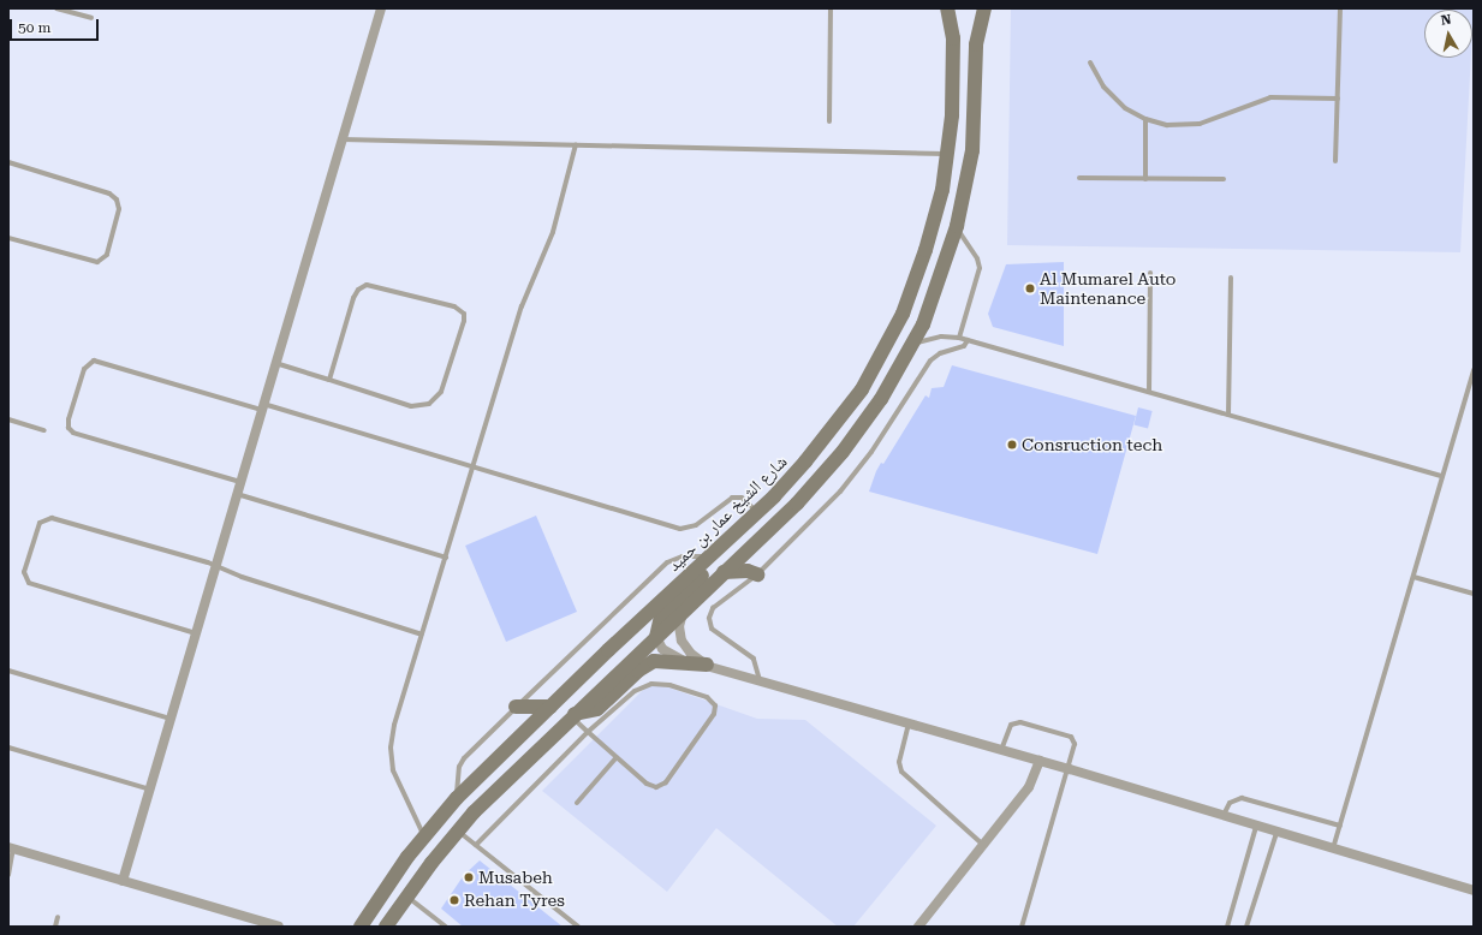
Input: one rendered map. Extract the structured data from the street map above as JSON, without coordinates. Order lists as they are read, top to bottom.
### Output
{
  "streets": {
    "street": ["شارع الشيخ عمار بن حميد"]
  },
  "places": [
    "Al Mumarel Auto Maintenance",
    "Consruction tech",
    "Musabeh",
    "Rehan Tyres"
  ],
  "scale_bar": "50 m",
  "north": "top"
}
